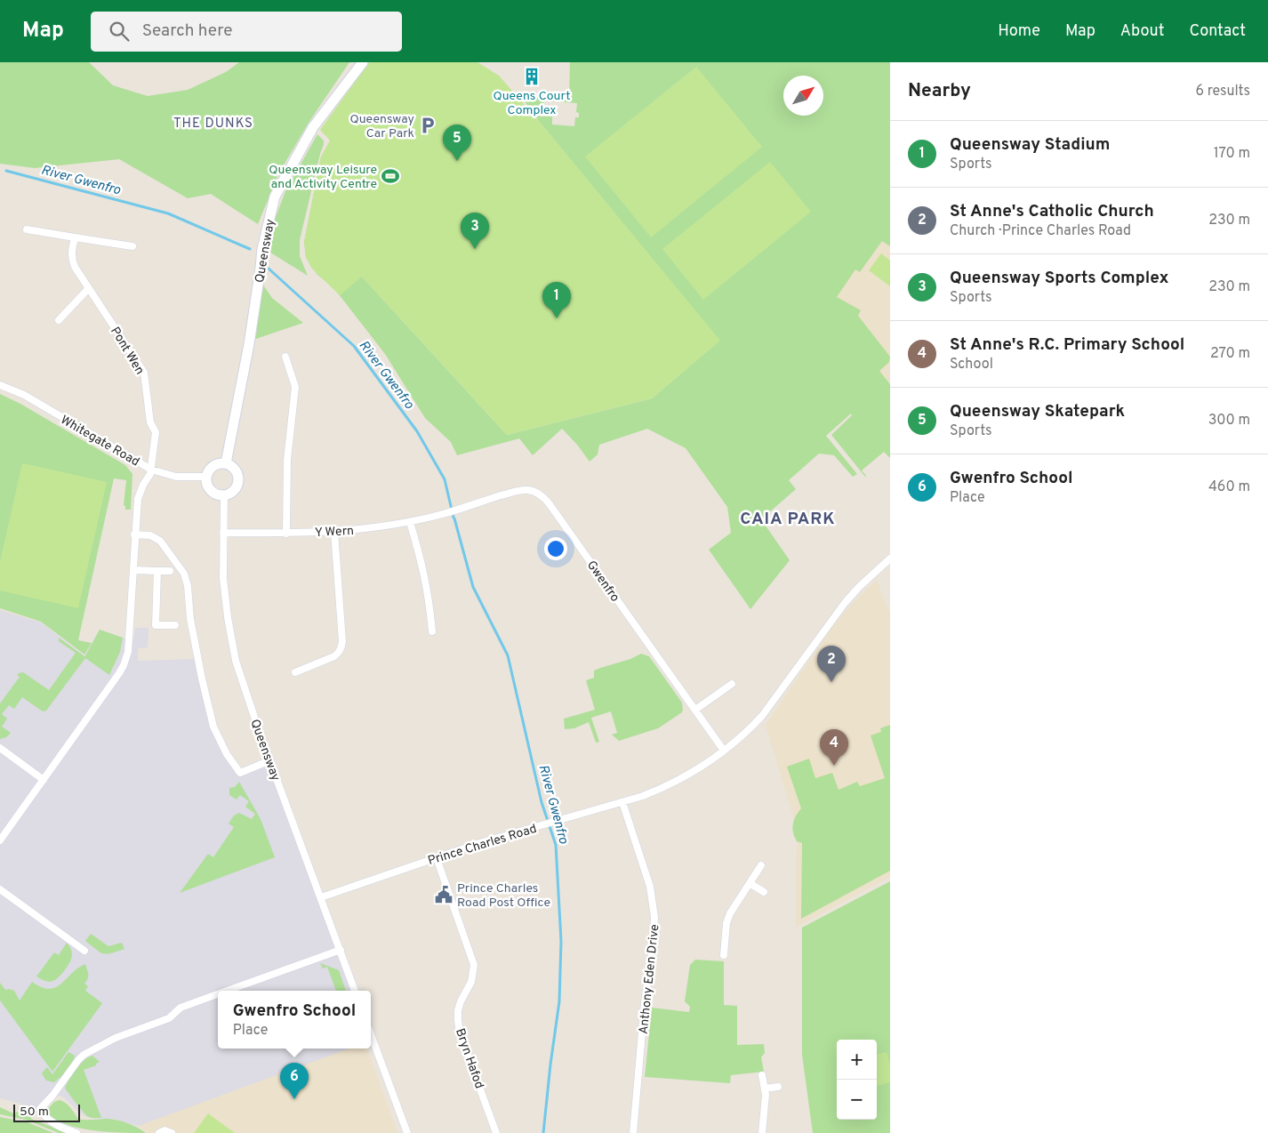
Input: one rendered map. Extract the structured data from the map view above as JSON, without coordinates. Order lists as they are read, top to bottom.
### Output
{
  "streets": {
    "street": [
      "Queensway",
      "Pont Wen",
      "Whitegate Road",
      "Y Wern",
      "Gwenfro",
      "Prince Charles Road",
      "Anthony Eden Drive",
      "Bryn Hafod"
    ]
  },
  "crossings": [
    ["Queensway", "Whitegate Road"],
    ["Queensway", "Y Wern"],
    ["Queensway", "Prince Charles Road"],
    ["Pont Wen", "Whitegate Road"],
    ["Y Wern", "Gwenfro"],
    ["Gwenfro", "Prince Charles Road"],
    ["Prince Charles Road", "Anthony Eden Drive"],
    ["Prince Charles Road", "Bryn Hafod"]
  ],
  "districts": ["THE DUNKS", "CAIA PARK"],
  "water": ["River Gwenfro"],
  "places": {
    "building": ["Queens Court Complex"],
    "parking": ["Queensway Car Park"],
    "sports": ["Queensway Leisure and Activity Centre"],
    "public building": ["Prince Charles Road Post Office"]
  },
  "scale_bar": "50 m",
  "north": "top right",
  "page": {
    "header": "Map",
    "search": "Search here",
    "nav": [
      "Home",
      "Map",
      "About",
      "Contact"
    ],
    "heading": ["Nearby", "6 results"],
    "list": [
      {
        "mark": "1",
        "name": "Queensway Stadium",
        "note": "Sports",
        "value": "170 m"
      },
      {
        "mark": "2",
        "name": "St Anne's Catholic Church",
        "note": "Church · Prince Charles Road",
        "value": "230 m"
      },
      {
        "mark": "3",
        "name": "Queensway Sports Complex",
        "note": "Sports",
        "value": "230 m"
      },
      {
        "mark": "4",
        "name": "St Anne's R.C. Primary School",
        "note": "School",
        "value": "270 m"
      },
      {
        "mark": "5",
        "name": "Queensway Skatepark",
        "note": "Sports",
        "value": "300 m"
      },
      {
        "mark": "6",
        "name": "Gwenfro School",
        "note": "Place",
        "value": "460 m"
      }
    ],
    "pins": [
      "5",
      "3",
      "1",
      "2",
      "4",
      "6"
    ],
    "popup": ["Gwenfro School", "Place"],
    "map_buttons": ["+", "−"],
    "scale": "50 m"
  }
}
